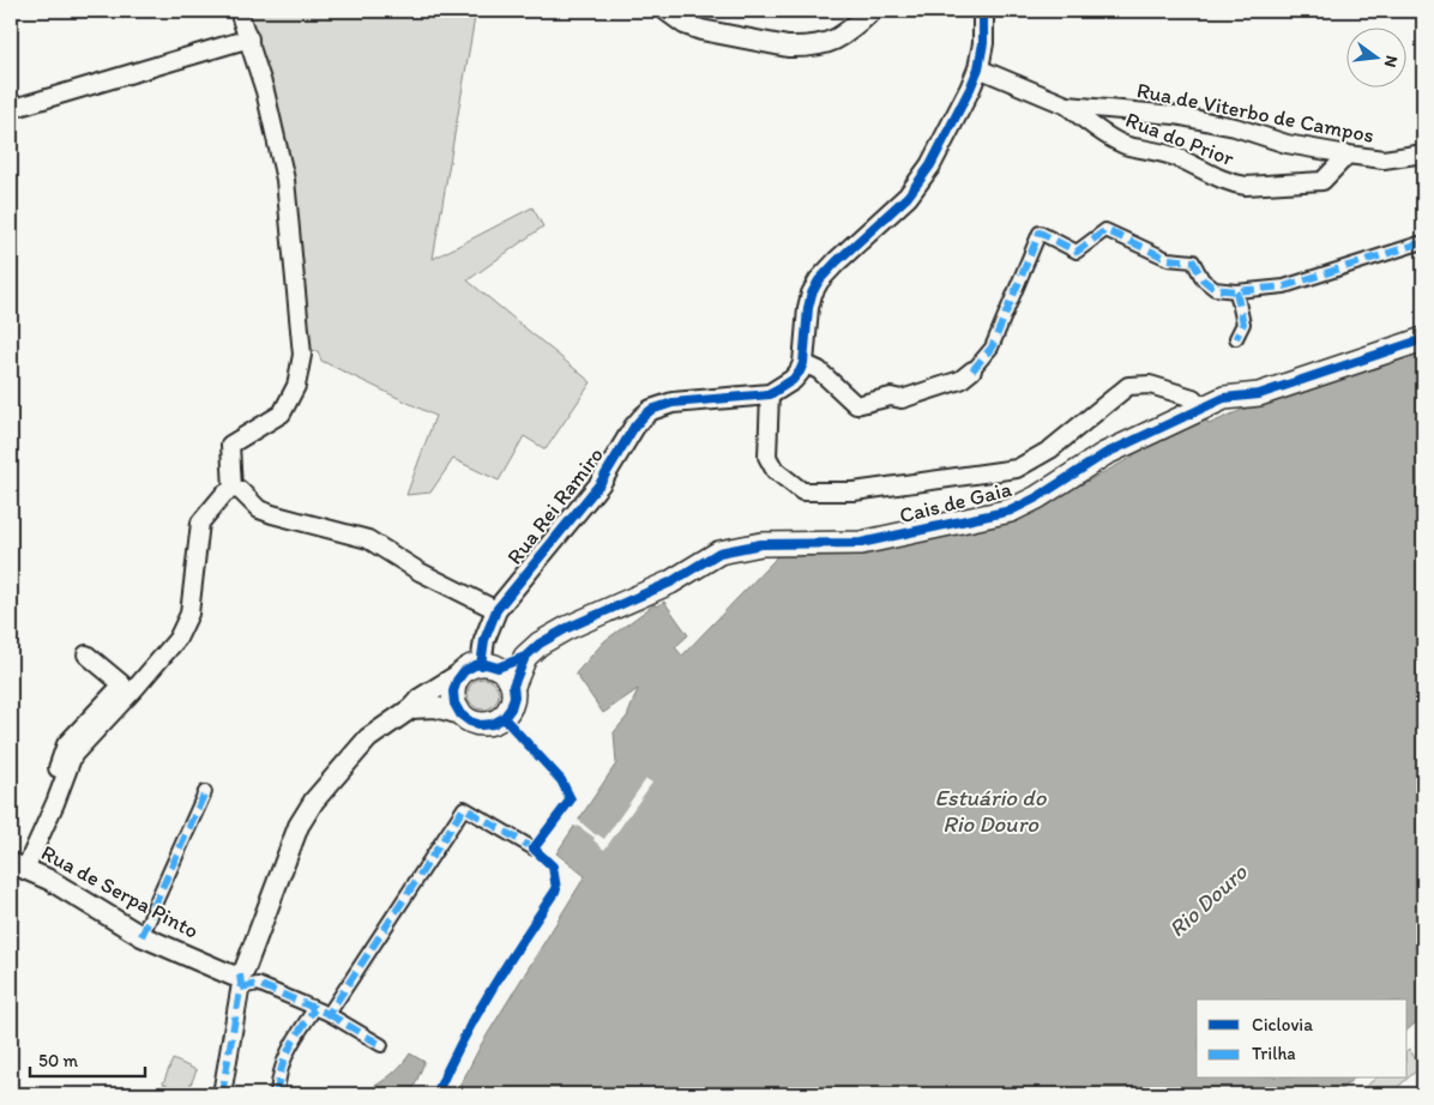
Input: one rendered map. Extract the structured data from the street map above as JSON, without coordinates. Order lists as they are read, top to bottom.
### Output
{
  "streets": {
    "main road": ["Cais de Gaia"],
    "street": [
      "Rua de Viterbo de Campos",
      "Rua do Prior",
      "Rua Rei Ramiro",
      "Rua de Serpa Pinto"
    ]
  },
  "crossings": [
    ["Rua de Viterbo de Campos", "Rua do Prior"],
    ["Cais de Gaia", "Rua Rei Ramiro"]
  ],
  "water": ["Estuário do Rio Douro", "Rio Douro"],
  "legend": ["Ciclovia", "Trilha"],
  "scale_bar": "50 m",
  "north": "right"
}
